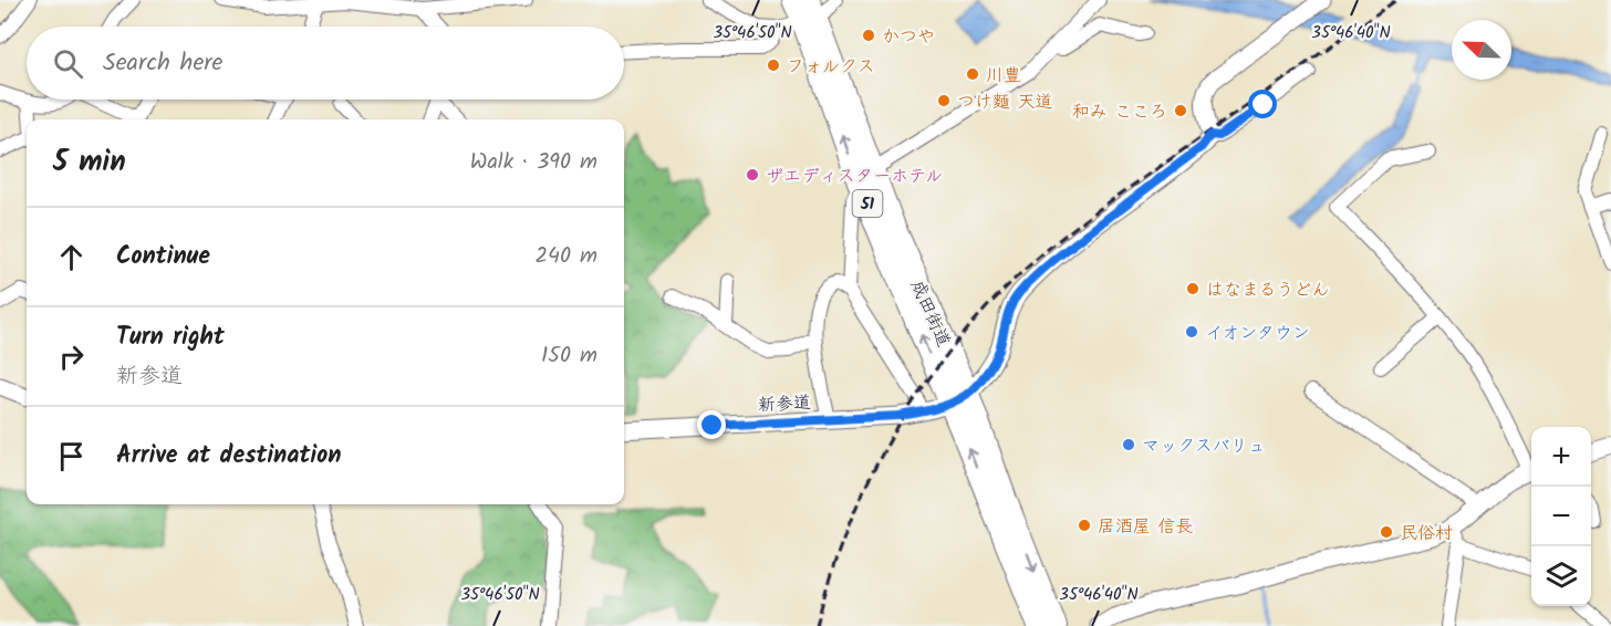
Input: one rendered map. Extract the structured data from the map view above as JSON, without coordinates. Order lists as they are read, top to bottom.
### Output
{
  "streets": {
    "highway": ["51", "成田街道"],
    "street": ["新参道"]
  },
  "crossings": [
    ["成田街道", "新参道"]
  ],
  "places": [
    "かつや",
    "フォルクス",
    "川豊",
    "つけ麵 天道",
    "和み こころ",
    "ザエディスターホテル",
    "はなまるうどん",
    "イオンタウン",
    "マックスバリュ",
    "居酒屋 信長",
    "民俗村"
  ],
  "north": "top left",
  "page": {
    "search": "Search here",
    "heading": ["5 min", "Walk · 390 m"],
    "list": [
      ["Continue", "240 m"],
      ["Turn right", "新参道", "150 m"],
      "Arrive at destination"
    ],
    "map_buttons": ["+", "−"]
  },
  "coordinates": ["35°46'50\"N", "35°46'40\"N"]
}
